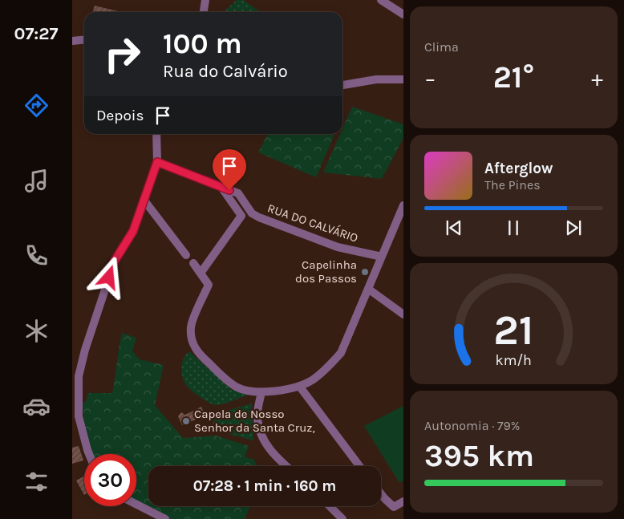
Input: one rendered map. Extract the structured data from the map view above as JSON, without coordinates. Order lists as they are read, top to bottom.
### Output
{
  "streets": {
    "street": ["RUA DO CALVÁRIO"]
  },
  "places": ["Capelinha dos Passos", "Capela de Nosso Senhor da Santa Cruz,"],
  "page": {
    "tabs": "07:27",
    "tile": [
      "Clima",
      ["Autonomia · 79%", "395 km"]
    ],
    "turn": ["100 m", "Rua do Calvário"],
    "heat": ["−", "21°", "+"],
    "then": "Depois",
    "song": ["Afterglow", "The Pines"],
    "limit": "30",
    "trip": "07:28 · 1 min · 160 m",
    "gauge": ["21", "km/h"]
  }
}
